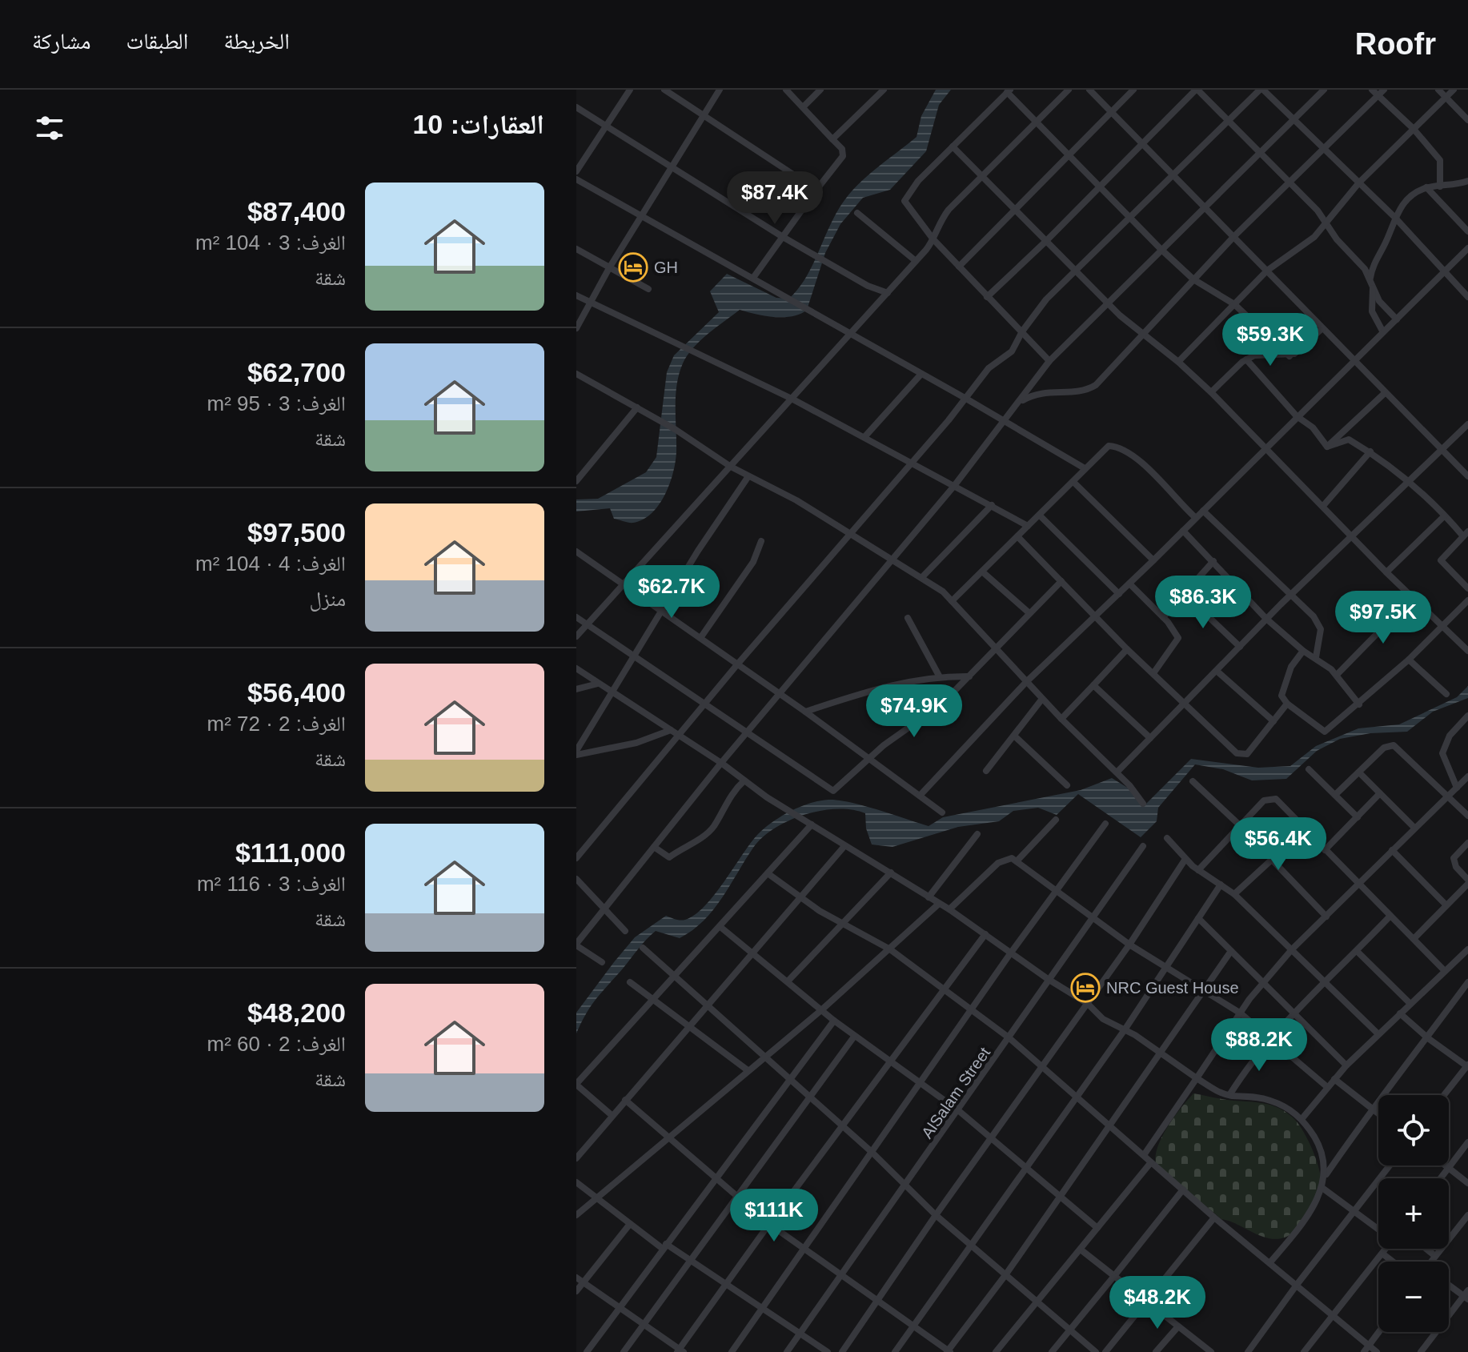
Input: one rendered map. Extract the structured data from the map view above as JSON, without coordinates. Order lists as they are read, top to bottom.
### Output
{
  "streets": {
    "street": ["AlSalam Street"]
  },
  "places": {
    "hotel": ["GH", "NRC Guest House"]
  },
  "page": {
    "header": "Roofr",
    "nav": ["الخريطة", "الطبقات", "مشاركة"],
    "heading": "العقارات: 10",
    "list": [
      {
        "name": "$87,400",
        "note": "الغرف: 3 · 104 m² · شقة"
      },
      {
        "name": "$62,700",
        "note": "الغرف: 3 · 95 m² · شقة"
      },
      {
        "name": "$97,500",
        "note": "الغرف: 4 · 104 m² · منزل"
      },
      {
        "name": "$56,400",
        "note": "الغرف: 2 · 72 m² · شقة"
      },
      {
        "name": "$111,000",
        "note": "الغرف: 3 · 116 m² · شقة"
      },
      {
        "name": "$48,200",
        "note": "الغرف: 2 · 60 m² · شقة"
      }
    ],
    "price": [
      "$87.4K",
      "$59.3K",
      "$62.7K",
      "$86.3K",
      "$97.5K",
      "$74.9K",
      "$56.4K",
      "$88.2K",
      "$111K",
      "$48.2K"
    ],
    "map_buttons": ["+", "−"]
  }
}
